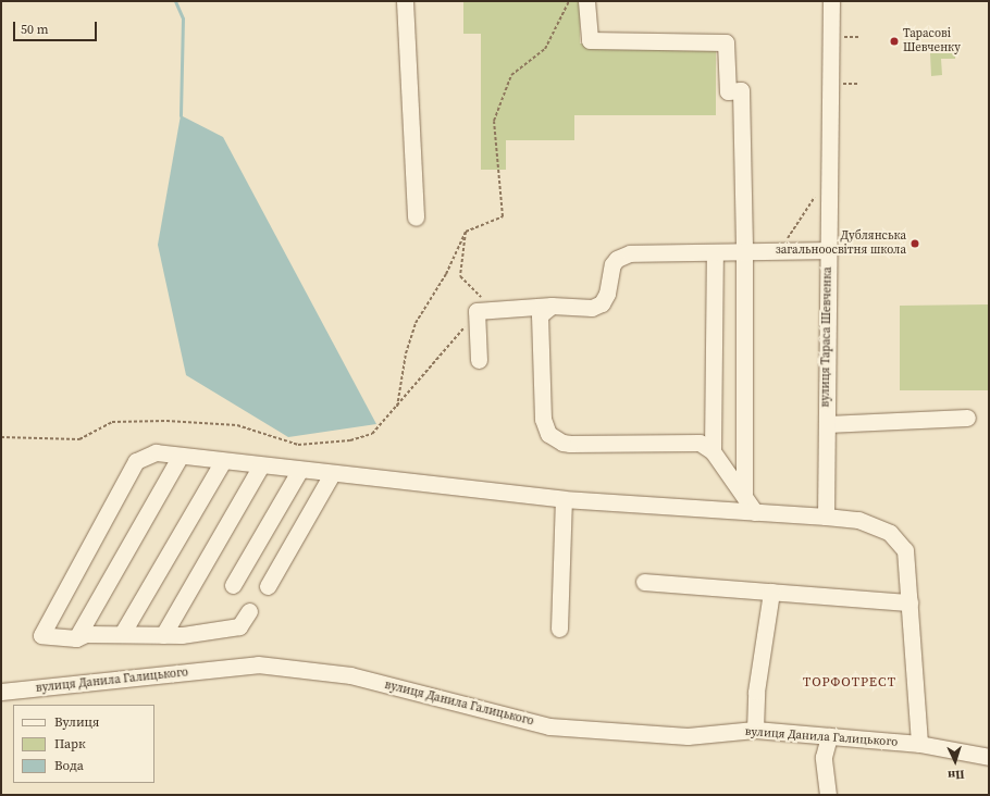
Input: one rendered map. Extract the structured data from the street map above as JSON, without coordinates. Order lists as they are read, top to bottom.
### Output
{
  "streets": {
    "street": ["вулиця Тараса Шевченка", "вулиця Данила Галицького"]
  },
  "districts": ["ТОРФОТРЕСТ"],
  "places": ["Тарасові Шевченку", "Дублянська загальноосвітня школа"],
  "legend": ["Вулиця", "Парк", "Вода"],
  "scale_bar": "50 m",
  "north": "bottom"
}
